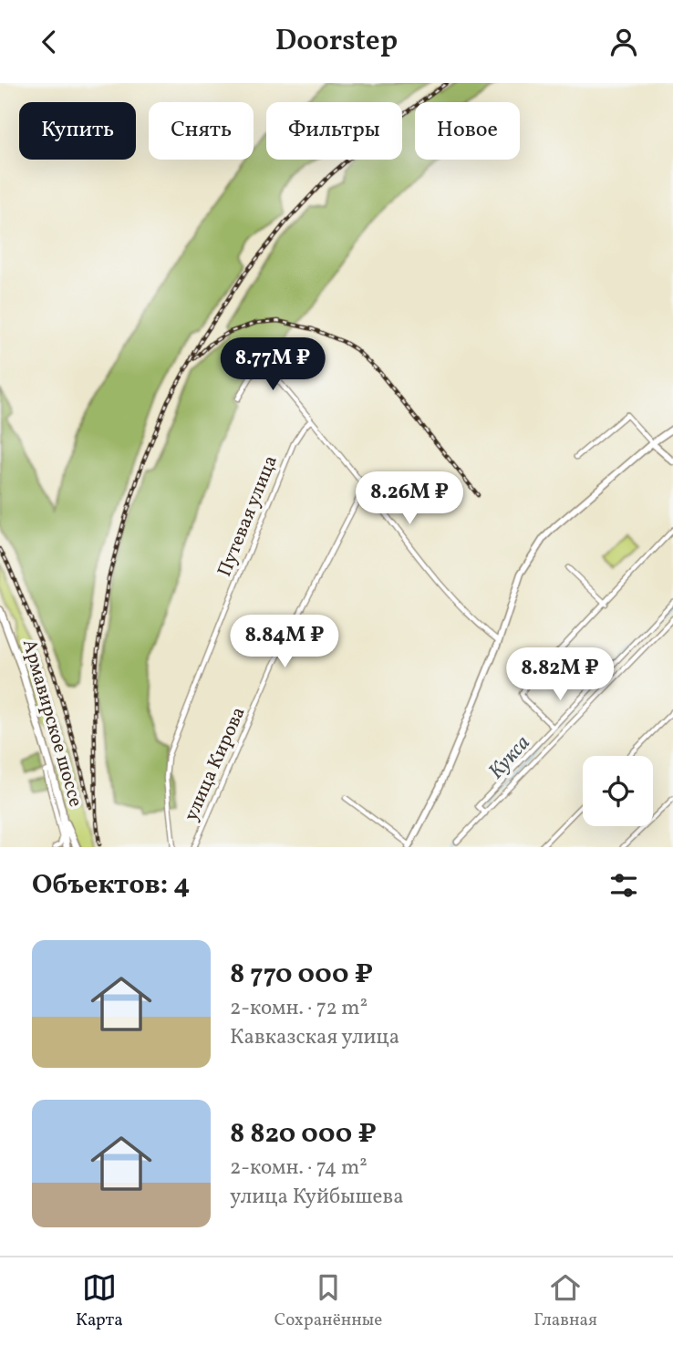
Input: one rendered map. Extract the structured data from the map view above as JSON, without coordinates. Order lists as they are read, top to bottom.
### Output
{
  "streets": {
    "main road": ["Армавирское шоссе"],
    "street": ["Путевая улица", "улица Кирова"]
  },
  "water": ["Кукса"],
  "page": {
    "header": "Doorstep",
    "chip": [
      "Купить",
      "Снять",
      "Фильтры",
      "Новое"
    ],
    "price": [
      "8.77M ₽",
      "8.26M ₽",
      "8.84M ₽",
      "8.82M ₽"
    ],
    "heading": "Объектов: 4",
    "list": [
      {
        "name": "8 770 000 ₽",
        "note": "2-комн. · 72 m² · Кавказская улица"
      },
      {
        "name": "8 820 000 ₽",
        "note": "2-комн. · 74 m² · улица Куйбышева"
      }
    ],
    "tabs": ["Карта", "Сохранённые", "Главная"]
  }
}
